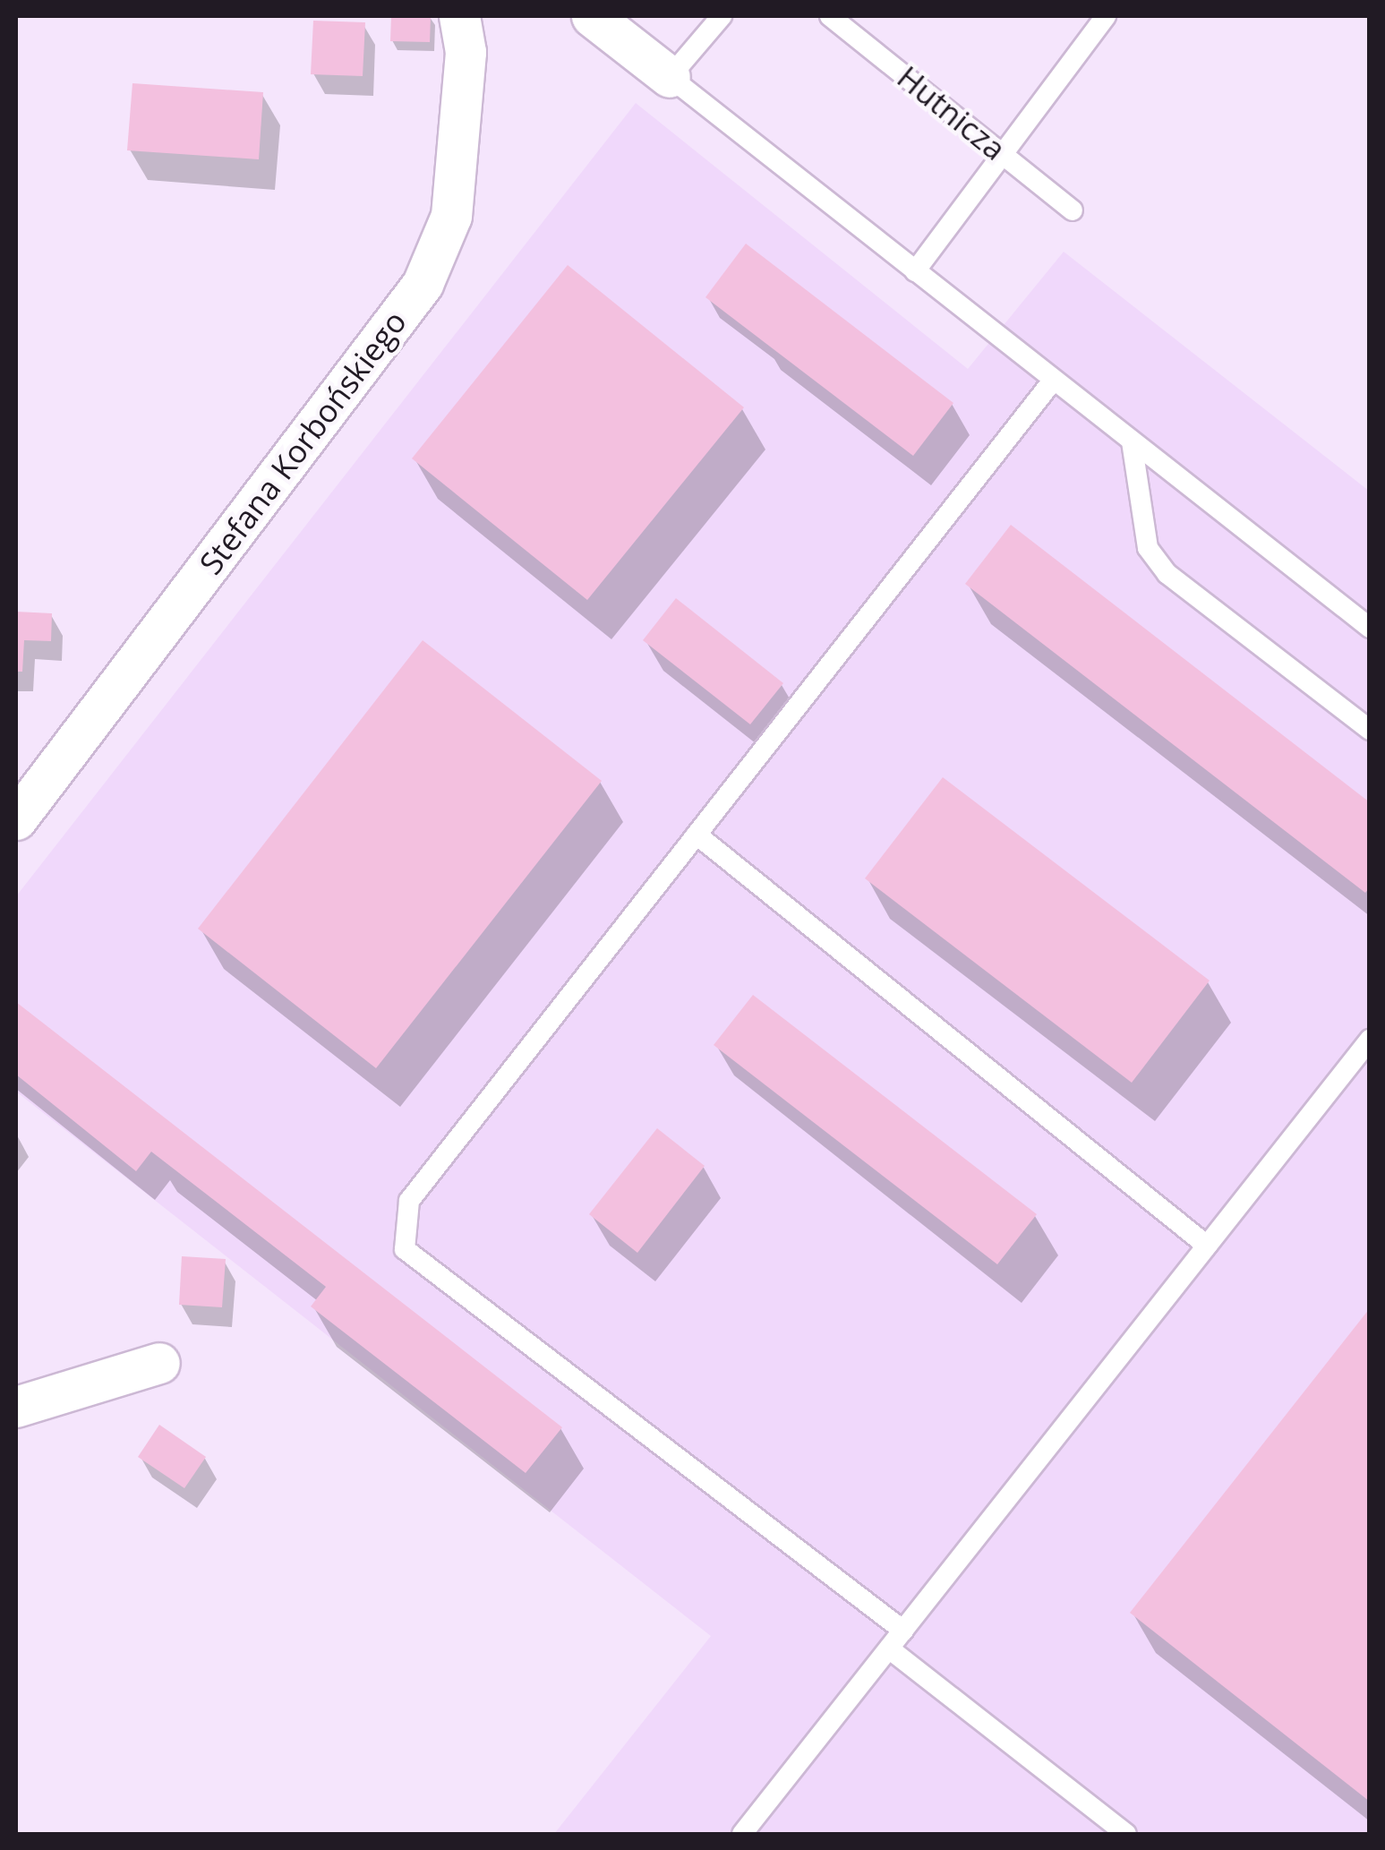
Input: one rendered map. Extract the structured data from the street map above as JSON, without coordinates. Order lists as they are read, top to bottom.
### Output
{
  "streets": {
    "street": ["Stefana Korbońskiego"],
    "lane": ["Hutnicza"]
  }
}
